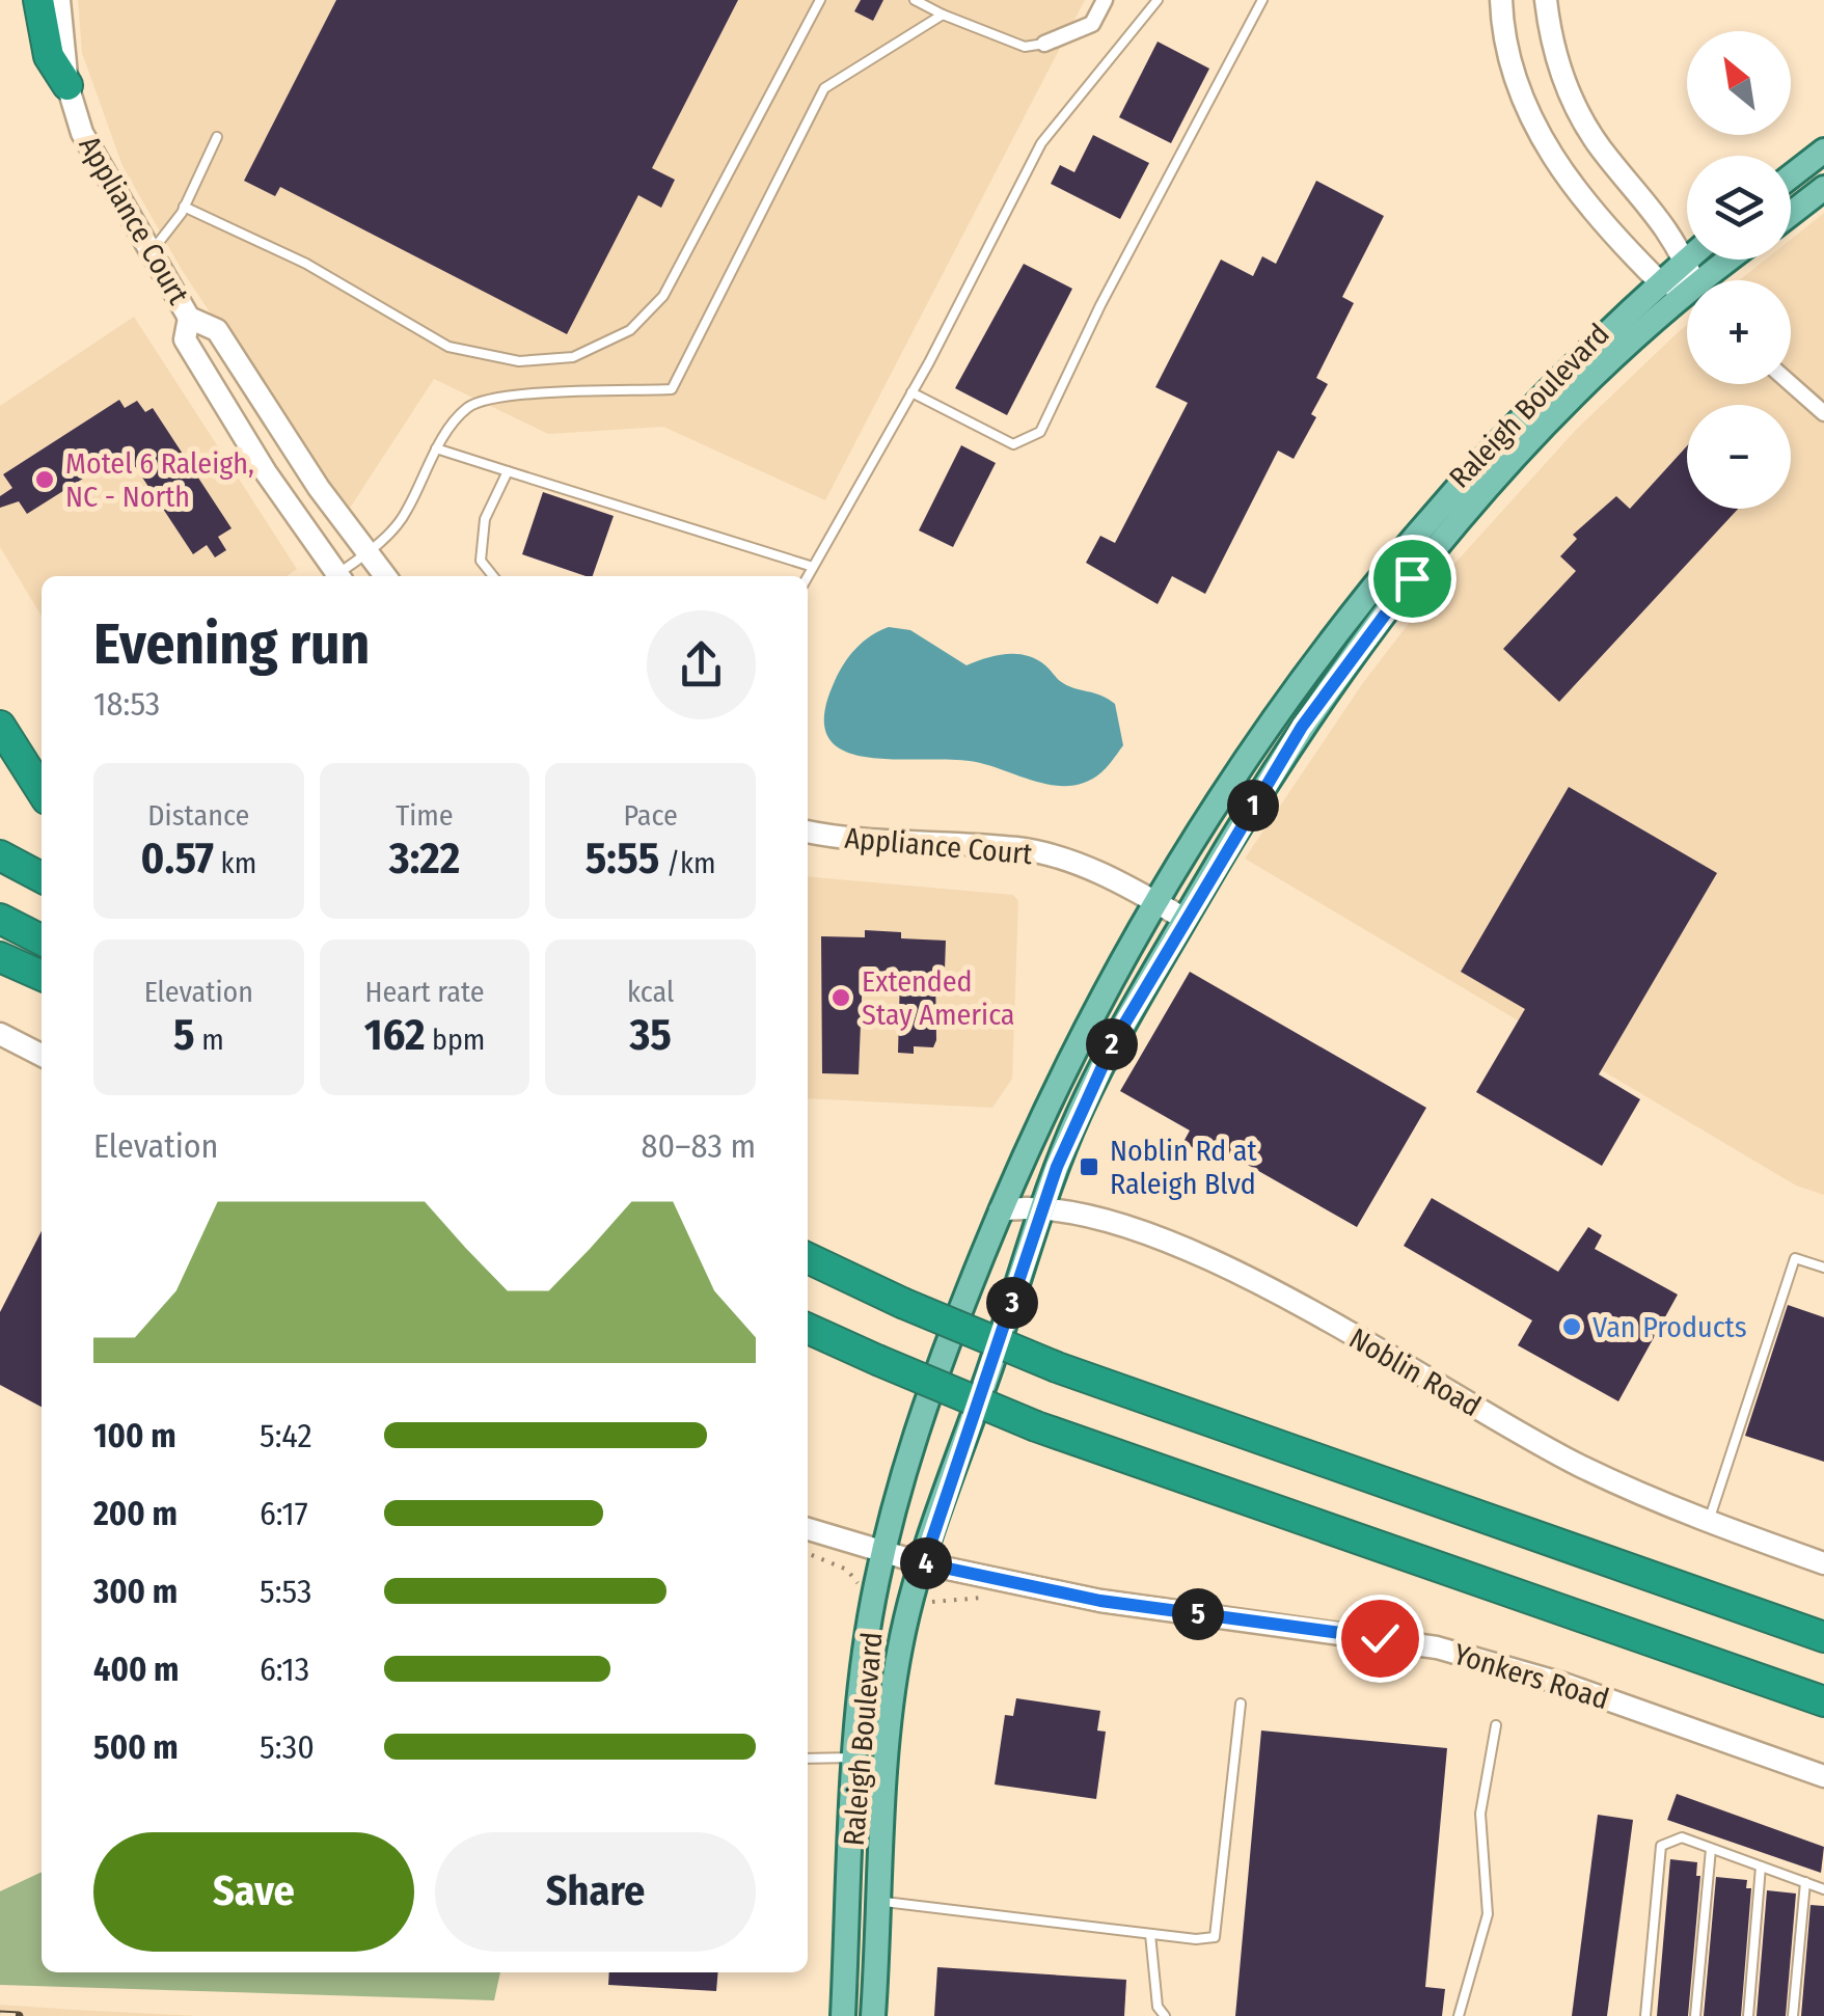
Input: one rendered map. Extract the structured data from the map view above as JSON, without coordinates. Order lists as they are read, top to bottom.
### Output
{
  "streets": {
    "main road": ["Raleigh Boulevard"],
    "street": ["Appliance Court", "Noblin Road", "Yonkers Road"]
  },
  "crossings": [
    ["Appliance Court", "Raleigh Boulevard"],
    ["Raleigh Boulevard", "Noblin Road"],
    ["Raleigh Boulevard", "Yonkers Road"]
  ],
  "places": {
    "other": ["Motel 6 Raleigh, NC - North", "Extended Stay America", "Van Products"],
    "transit": ["Noblin Rd at Raleigh Blvd"]
  },
  "north": "top left",
  "page": {
    "map_buttons": ["+", "−"],
    "heading": ["Evening run", "18:53"],
    "stats": [
      ["Distance", "0.57 km"],
      ["Time", "3:22"],
      ["Pace", "5:55 /km"],
      ["Elevation", "5 m"],
      ["Heart rate", "162 bpm"],
      ["kcal", "35"]
    ],
    "pins": [
      "1",
      "2",
      "3",
      "4",
      "5"
    ],
    "chart": ["Elevation", "80–83 m"],
    "list": [
      {
        "name": "100 m",
        "note": "5:42"
      },
      {
        "name": "200 m",
        "note": "6:17"
      },
      {
        "name": "300 m",
        "note": "5:53"
      },
      {
        "name": "400 m",
        "note": "6:13"
      },
      {
        "name": "500 m",
        "note": "5:30"
      }
    ],
    "buttons": ["Save", "Share"]
  }
}
